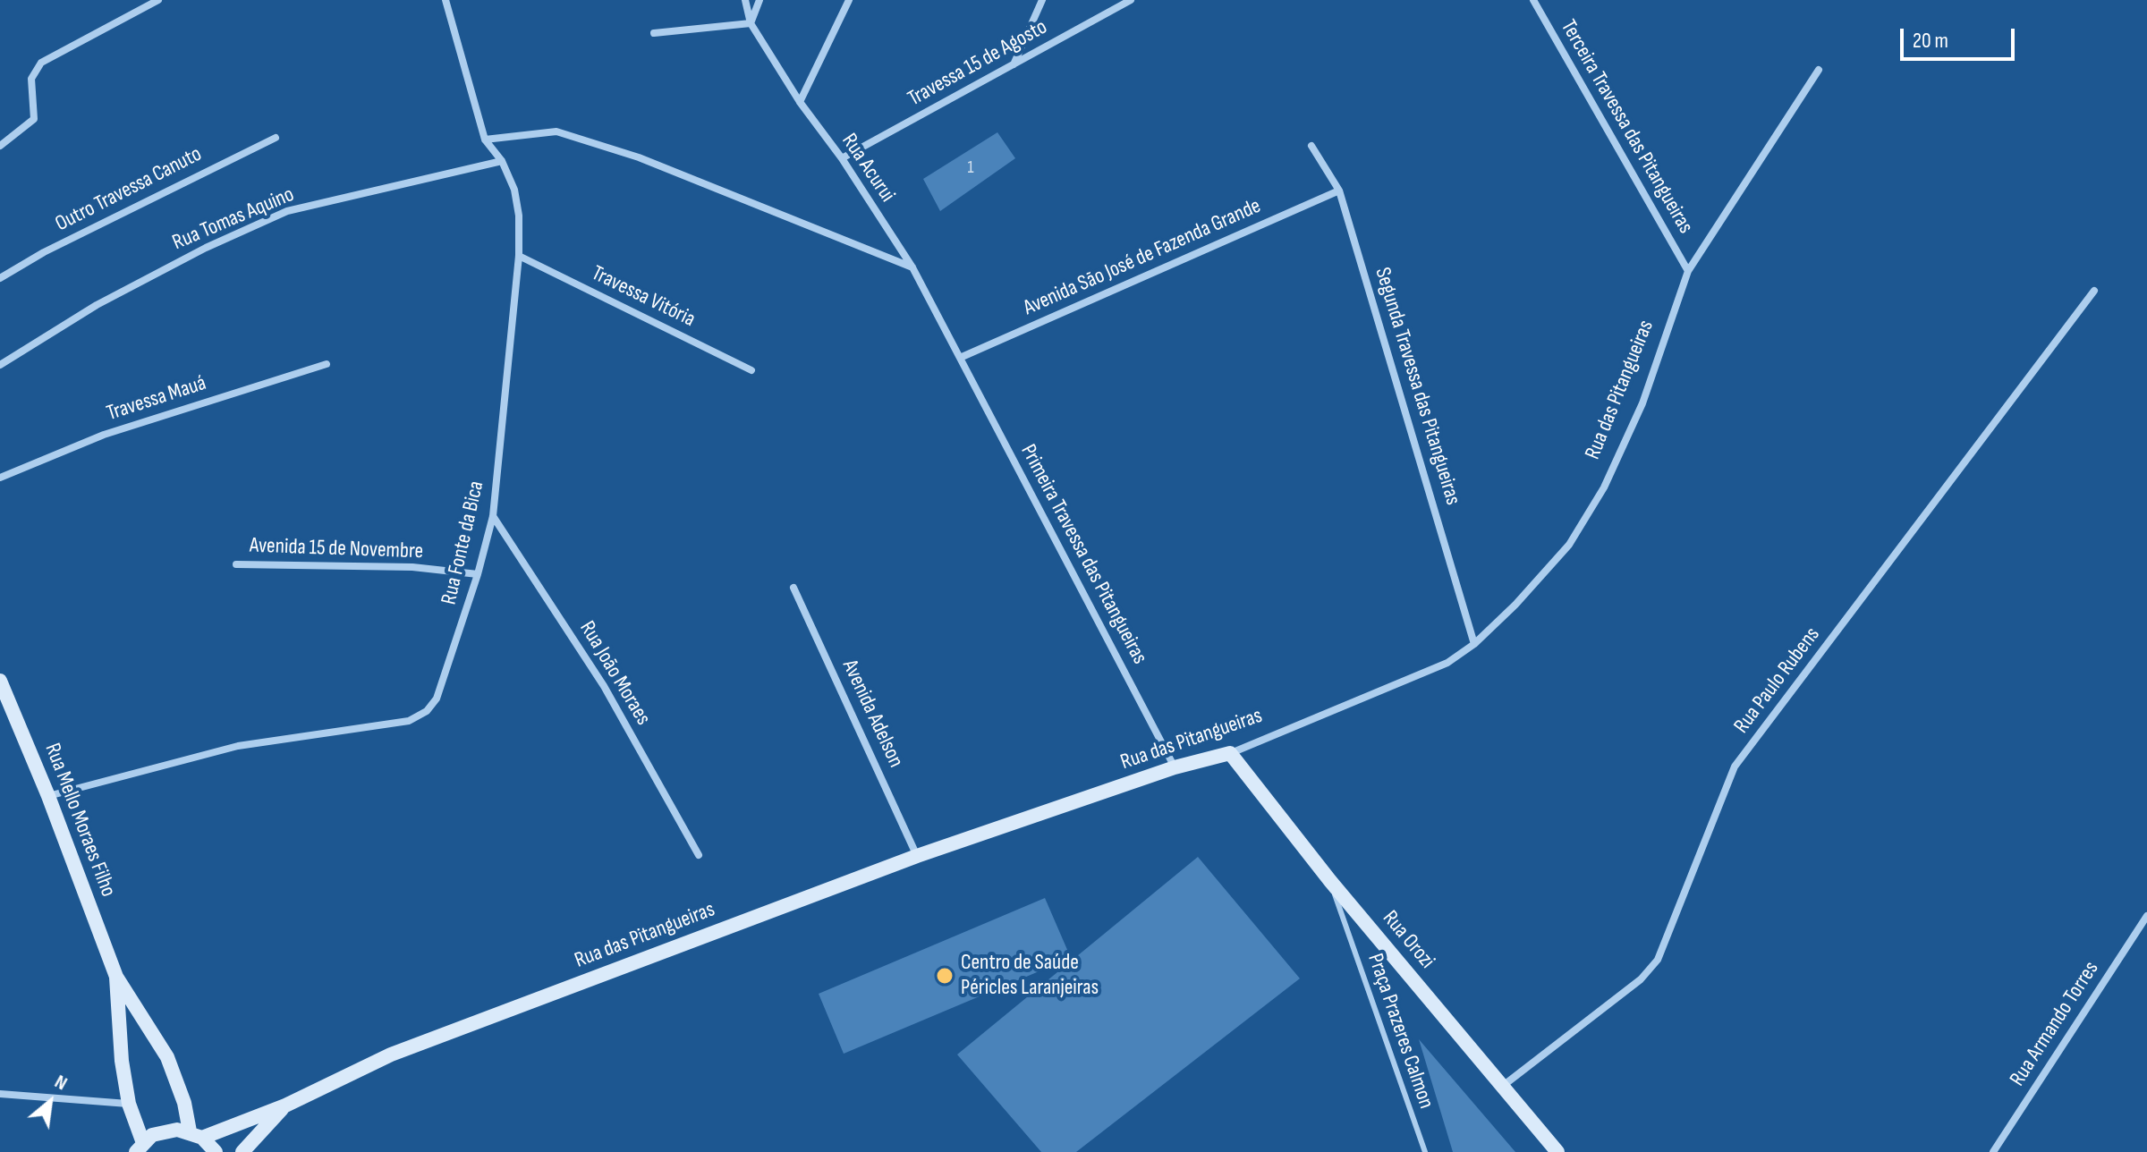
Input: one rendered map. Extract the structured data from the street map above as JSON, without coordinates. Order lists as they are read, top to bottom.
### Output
{
  "streets": {
    "street": [
      "Travessa 15 de Agosto",
      "Terceira Travessa das Pitangueiras",
      "Rua Acurui",
      "Outro Travessa Canuto",
      "Rua Tomas Aquino",
      "Avenida São José de Fazenda Grande",
      "Travessa Vitória",
      "Segunda Travessa das Pitangueiras",
      "Rua das Pitangueiras",
      "Travessa Mauá",
      "Rua Fonte da Bica",
      "Avenida 15 de Novembre",
      "Primeira Travessa das Pitangueiras",
      "Rua João Moraes",
      "Rua Paulo Rubens",
      "Avenida Adelson",
      "Rua Mello Moraes Filho",
      "Rua Orozi",
      "Rua Armando Torres"
    ],
    "lane": ["Praça Prazeres Calmon"]
  },
  "crossings": [
    ["Travessa 15 de Agosto", "Rua Acurui"],
    ["Terceira Travessa das Pitangueiras", "Rua das Pitangueiras"],
    ["Rua Acurui", "Avenida São José de Fazenda Grande"],
    ["Rua Acurui", "Primeira Travessa das Pitangueiras"],
    ["Rua Tomas Aquino", "Rua Fonte da Bica"],
    ["Avenida São José de Fazenda Grande", "Segunda Travessa das Pitangueiras"],
    ["Avenida São José de Fazenda Grande", "Primeira Travessa das Pitangueiras"],
    ["Travessa Vitória", "Rua Fonte da Bica"],
    ["Segunda Travessa das Pitangueiras", "Rua das Pitangueiras"],
    ["Rua das Pitangueiras", "Primeira Travessa das Pitangueiras"],
    ["Rua das Pitangueiras", "Avenida Adelson"],
    ["Rua das Pitangueiras", "Rua Mello Moraes Filho"],
    ["Rua das Pitangueiras", "Rua Orozi"],
    ["Rua Fonte da Bica", "Avenida 15 de Novembre"],
    ["Rua Fonte da Bica", "Rua João Moraes"],
    ["Rua Fonte da Bica", "Rua Mello Moraes Filho"],
    ["Rua Paulo Rubens", "Rua Orozi"],
    ["Rua Orozi", "Praça Prazeres Calmon"]
  ],
  "places": ["Centro de Saúde Péricles Laranjeiras"],
  "house_numbers": ["1"],
  "scale_bar": "20 m",
  "north": "top right"
}
